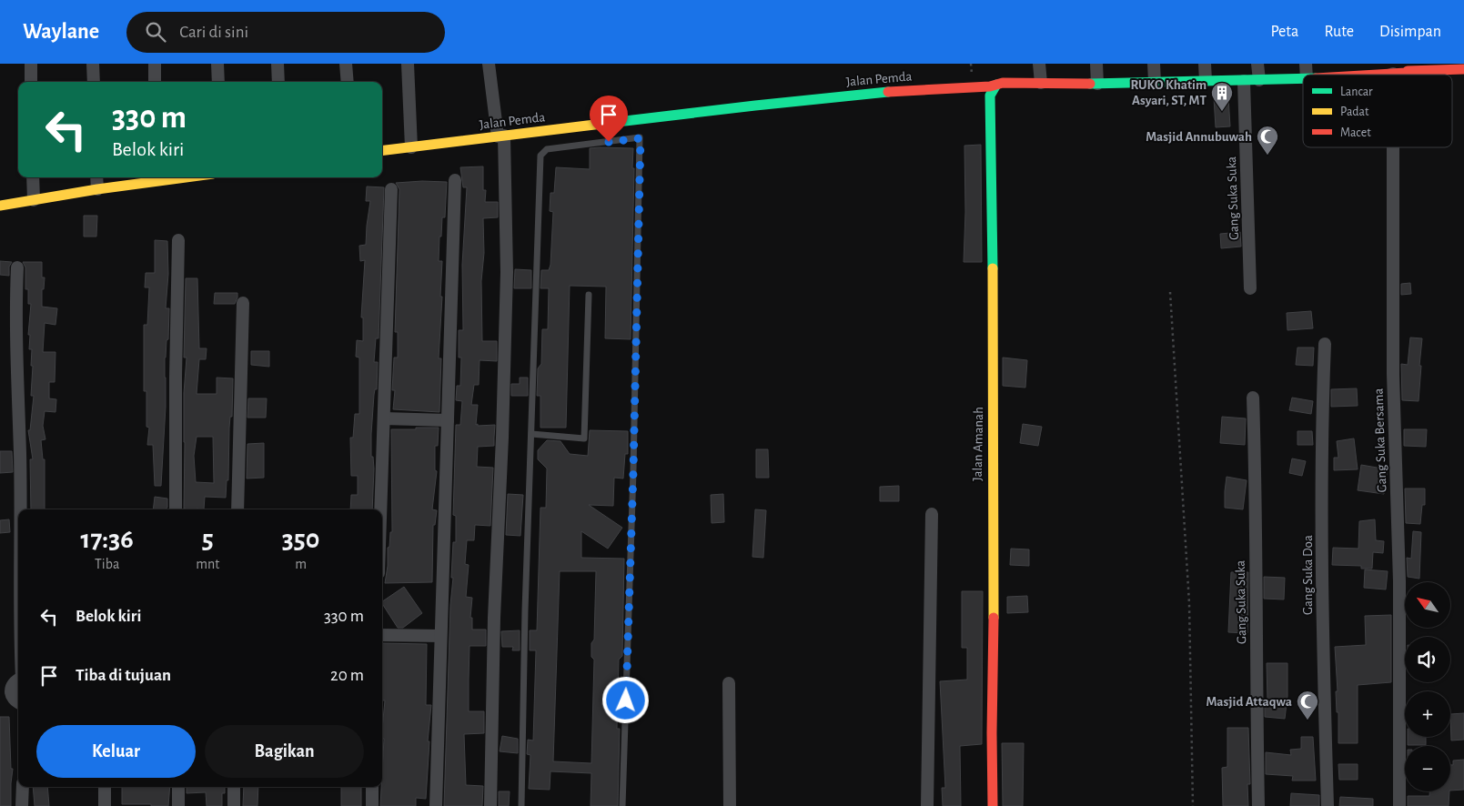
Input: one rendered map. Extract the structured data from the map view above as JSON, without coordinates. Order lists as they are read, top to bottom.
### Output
{
  "streets": {
    "street": [
      "Jalan Pemda",
      "Gang Suka Suka",
      "Gang Suka Bersama",
      "Jalan Amanah",
      "Gang Suka Doa"
    ]
  },
  "crossings": [
    ["Jalan Pemda", "Gang Suka Suka"],
    ["Jalan Pemda", "Jalan Amanah"]
  ],
  "places": {
    "building": ["RUKO Khatim Asyari, ST, MT"],
    "mosque": ["Masjid Annubuwah", "Masjid Attaqwa"]
  },
  "legend": ["Lancar", "Padat", "Macet"],
  "north": "top left",
  "page": {
    "header": "Waylane",
    "search": "Cari di sini",
    "nav": ["Peta", "Rute", "Disimpan"],
    "turn": ["330 m", "Belok kiri"],
    "eta": [
      "17:36",
      "Tiba",
      "5",
      "mnt",
      "350",
      "m"
    ],
    "map_buttons": ["+", "−"],
    "list": [
      {
        "name": "Belok kiri",
        "value": "330 m"
      },
      {
        "name": "Tiba di tujuan",
        "value": "20 m"
      }
    ],
    "buttons": ["Keluar", "Bagikan"]
  }
}
